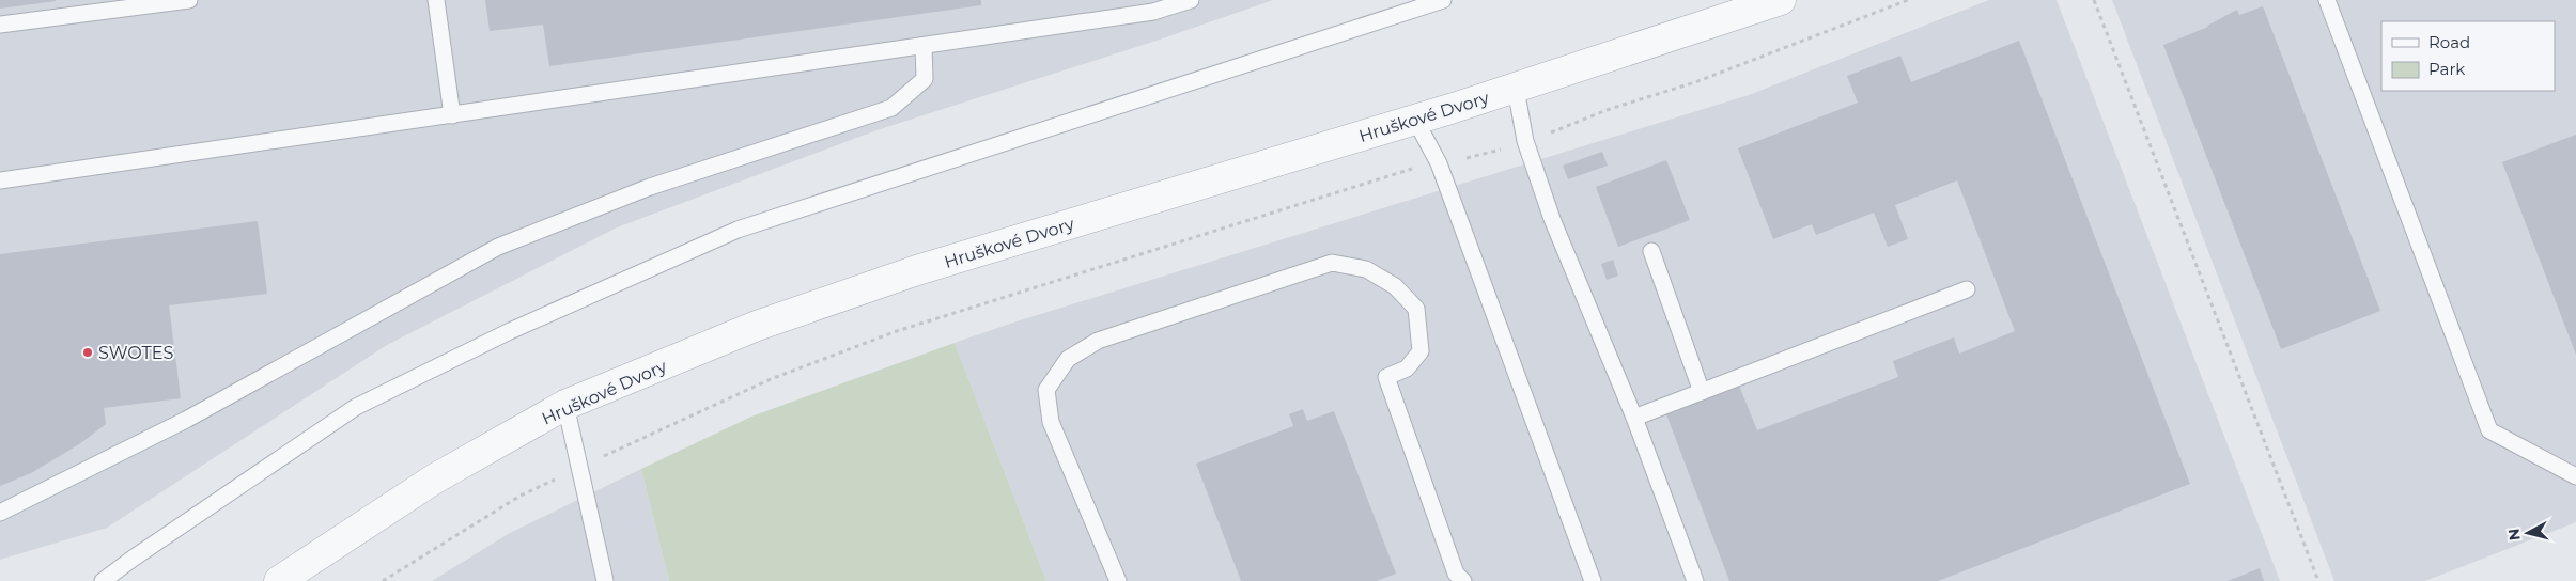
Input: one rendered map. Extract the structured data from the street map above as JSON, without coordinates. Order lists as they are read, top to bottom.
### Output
{
  "streets": {
    "street": ["Hruškové Dvory"]
  },
  "places": ["SWOTES"],
  "legend": ["Road", "Park"],
  "north": "left"
}
